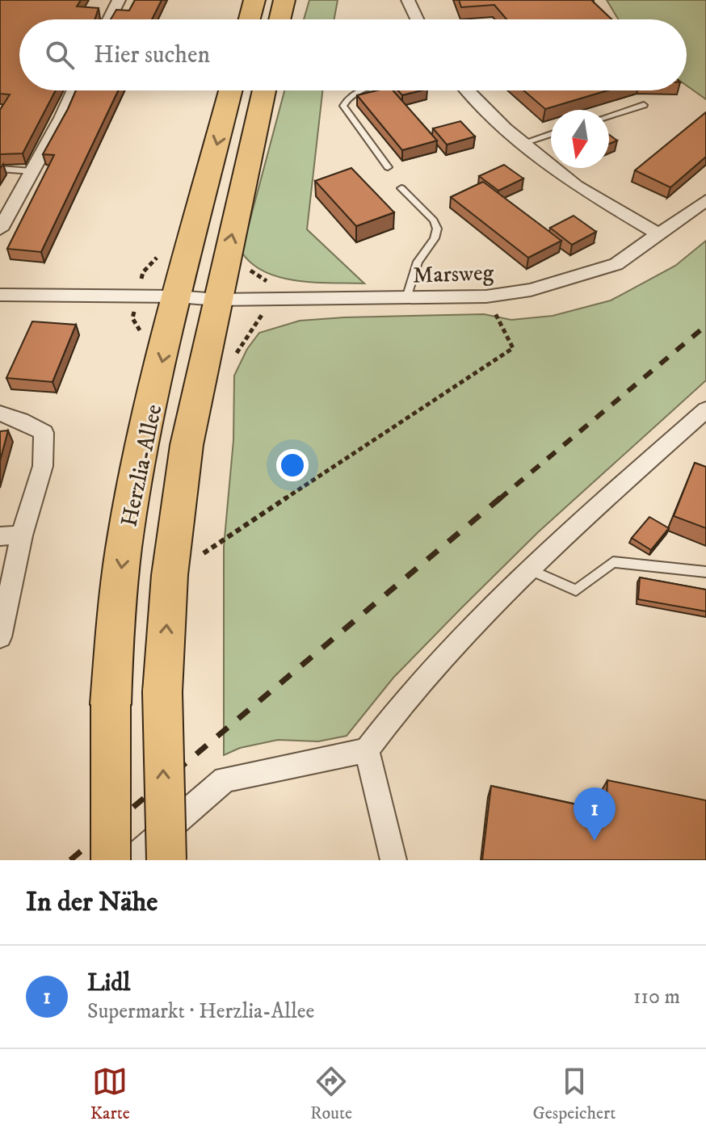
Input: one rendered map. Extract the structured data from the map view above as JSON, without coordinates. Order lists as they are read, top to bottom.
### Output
{
  "streets": {
    "main road": ["Herzlia-Allee"],
    "street": ["Marsweg"]
  },
  "crossings": [
    ["Marsweg", "Herzlia-Allee"]
  ],
  "north": "bottom",
  "page": {
    "search": "Hier suchen",
    "pins": "1",
    "heading": "In der Nähe",
    "list": [
      {
        "mark": "1",
        "name": "Lidl",
        "note": "Supermarkt · Herzlia-Allee",
        "value": "110 m"
      }
    ],
    "nav": ["Karte", "Route", "Gespeichert"]
  }
}
